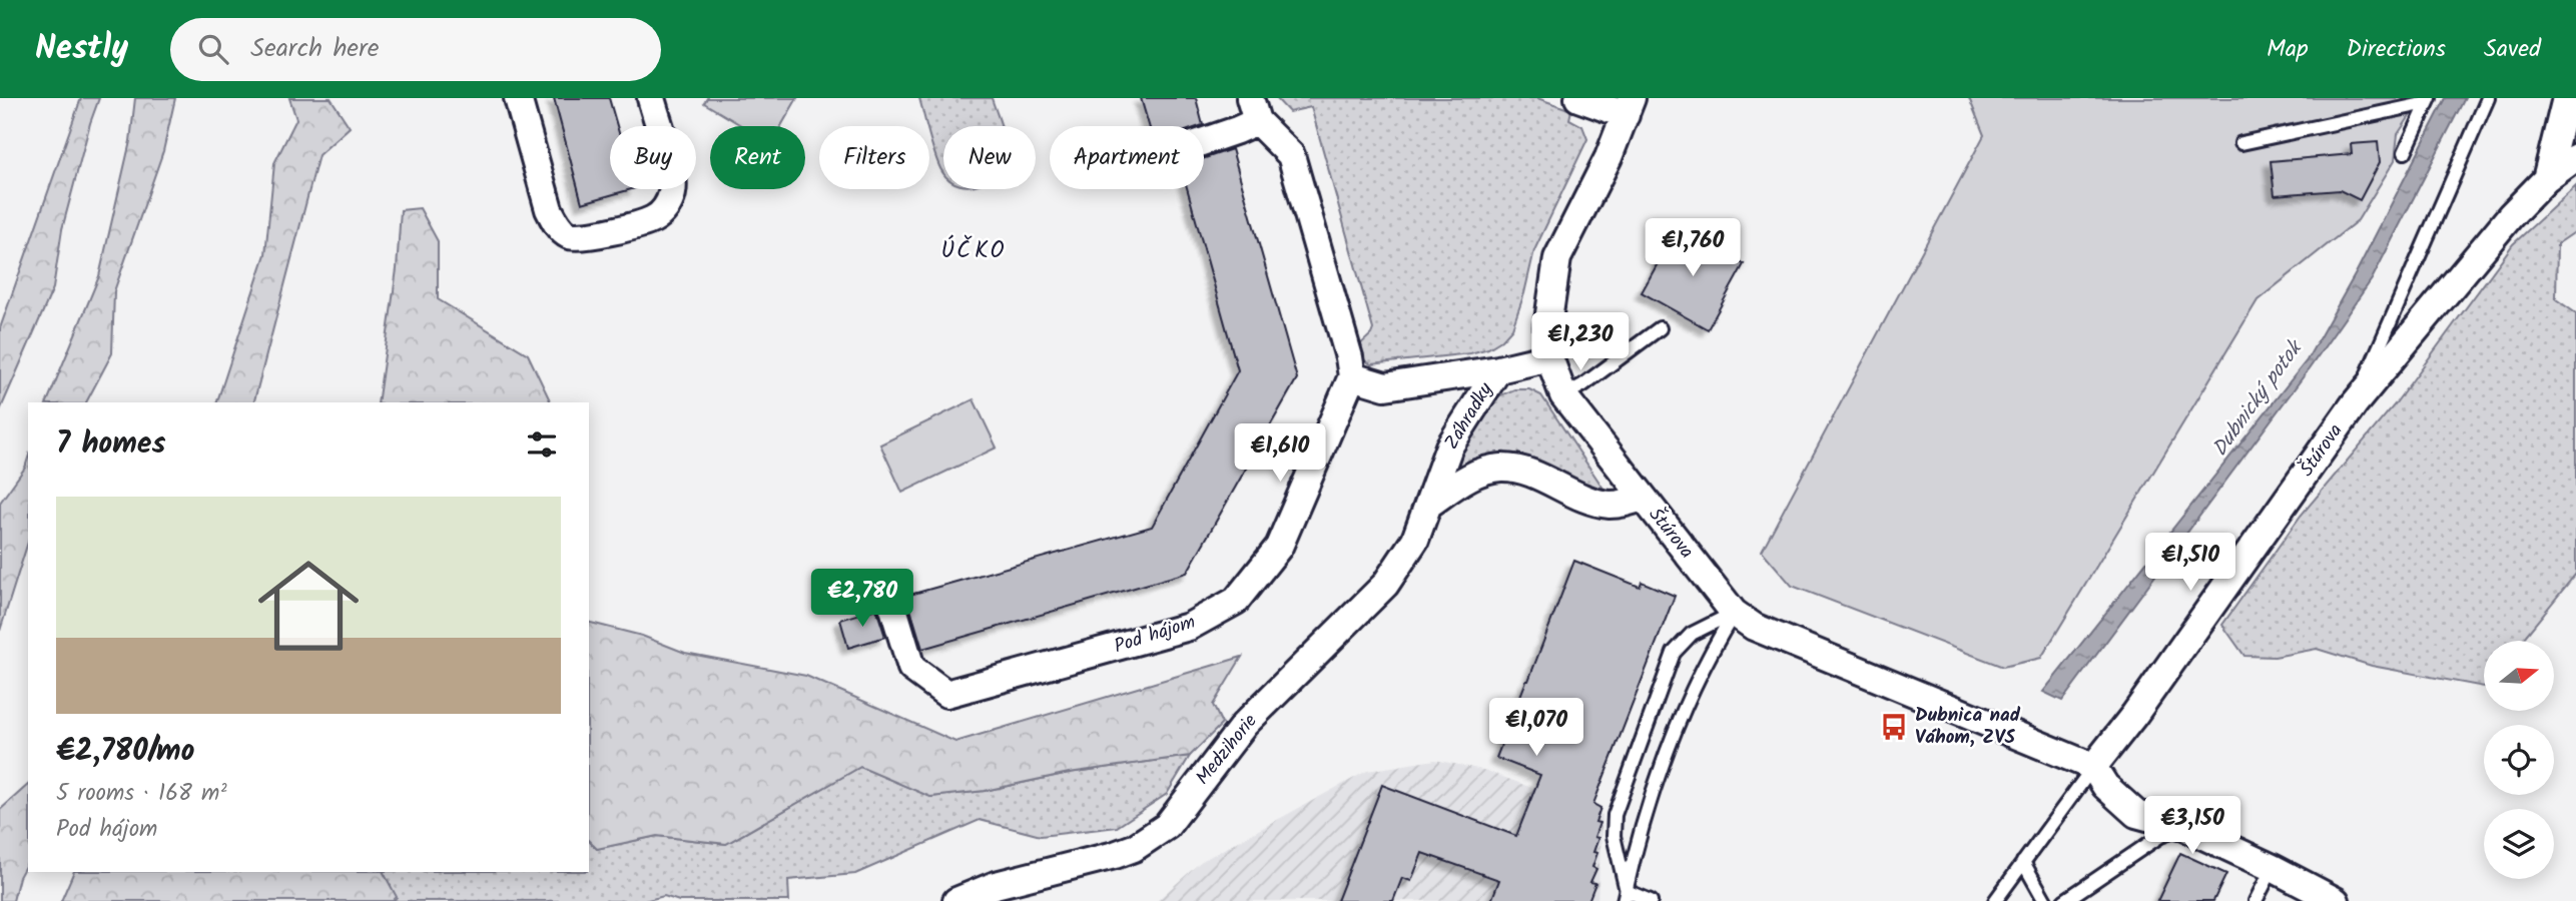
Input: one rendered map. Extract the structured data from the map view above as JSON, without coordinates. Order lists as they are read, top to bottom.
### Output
{
  "streets": {
    "street": [
      "Záhradky",
      "Štúrova",
      "Pod hájom",
      "Medzihorie"
    ]
  },
  "crossings": [
    ["Záhradky", "Medzihorie"]
  ],
  "districts": ["ÚČKO"],
  "water": ["Dubnický potok"],
  "places": {
    "bus stop": ["Dubnica nad Váhom, ZVS"]
  },
  "north": "right",
  "page": {
    "header": "Nestly",
    "search": "Search here",
    "nav": ["Map", "Directions", "Saved"],
    "chip": [
      "Buy",
      "Rent",
      "Filters",
      "New",
      "Apartment"
    ],
    "price": [
      "€1,760",
      "€1,230",
      "€1,610",
      "€1,510",
      "€2,780",
      "€1,070",
      "€3,150"
    ],
    "heading": "7 homes",
    "list": [
      {
        "name": "€2,780/mo",
        "note": "5 rooms · 168 m² · Pod hájom"
      }
    ]
  }
}
